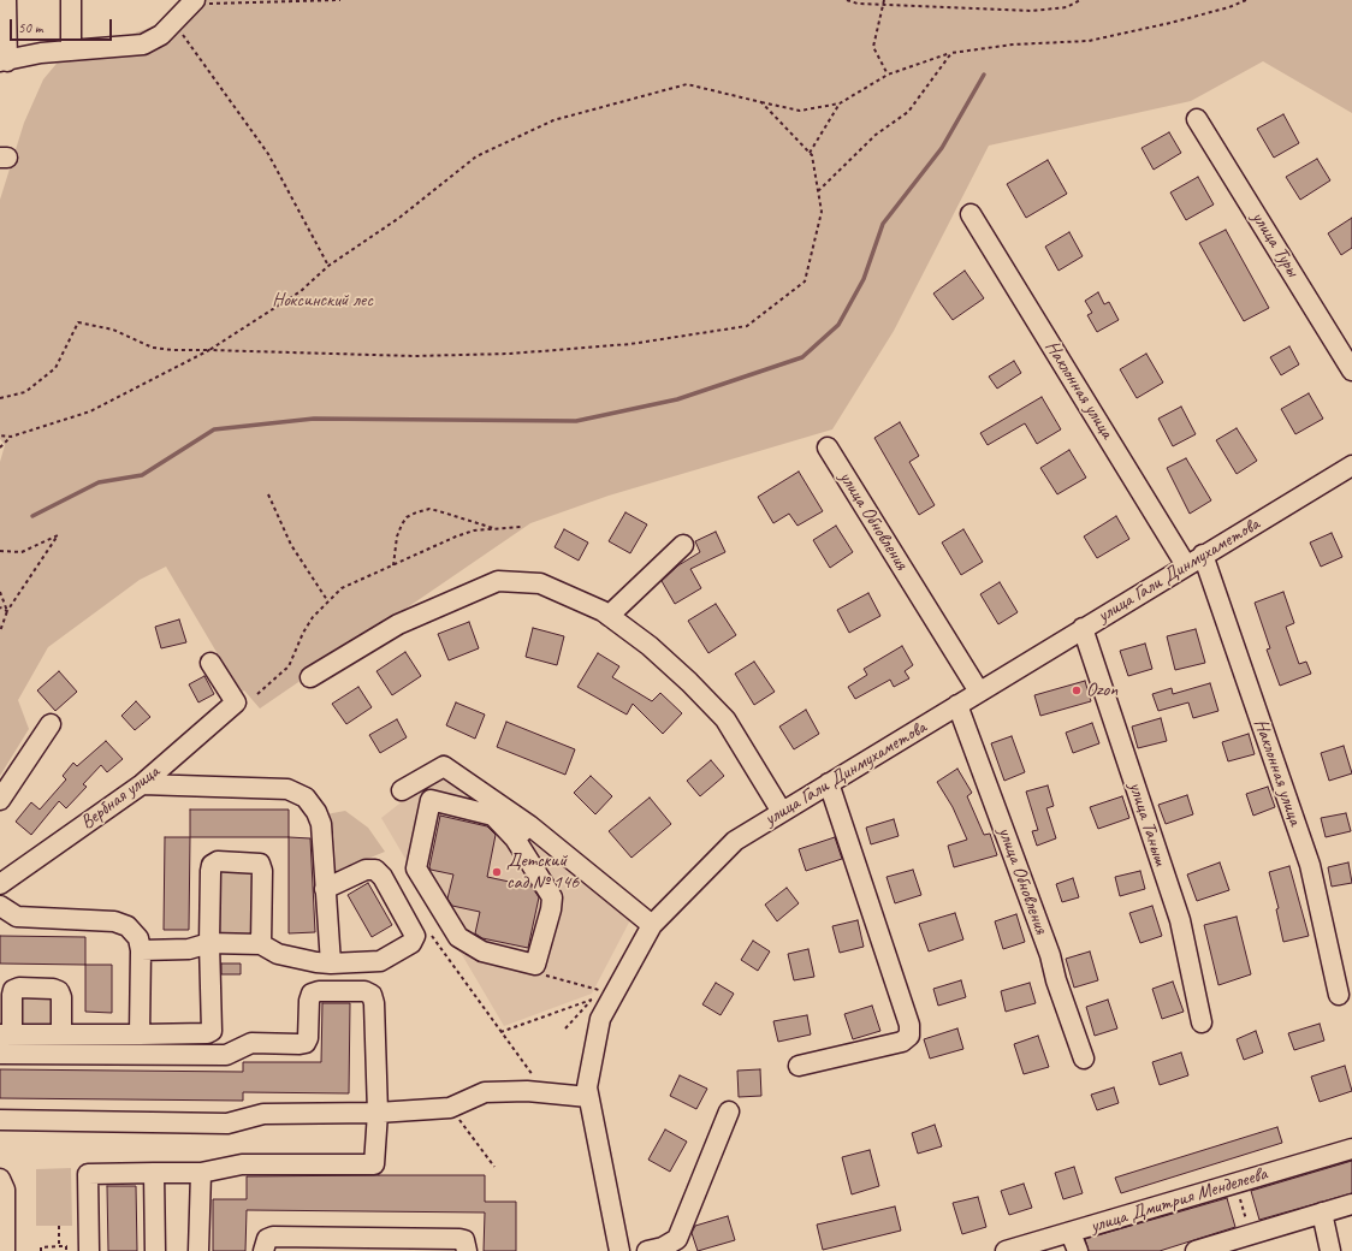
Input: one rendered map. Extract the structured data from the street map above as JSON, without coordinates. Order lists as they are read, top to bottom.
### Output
{
  "streets": {
    "street": [
      "улица Туры",
      "Наклонная улица",
      "улица Обновления",
      "улица Гали Динмухаметова",
      "Вербная улица",
      "улица Таныш",
      "улица Дмитрия Менделеева"
    ]
  },
  "crossings": [
    ["Наклонная улица", "улица Гали Динмухаметова"],
    ["улица Обновления", "улица Гали Динмухаметова"],
    ["улица Гали Динмухаметова", "улица Таныш"]
  ],
  "parks": ["Ноксинский лес"],
  "places": ["Ozon", "Детский сад № 146"],
  "scale_bar": "50 m"
}
